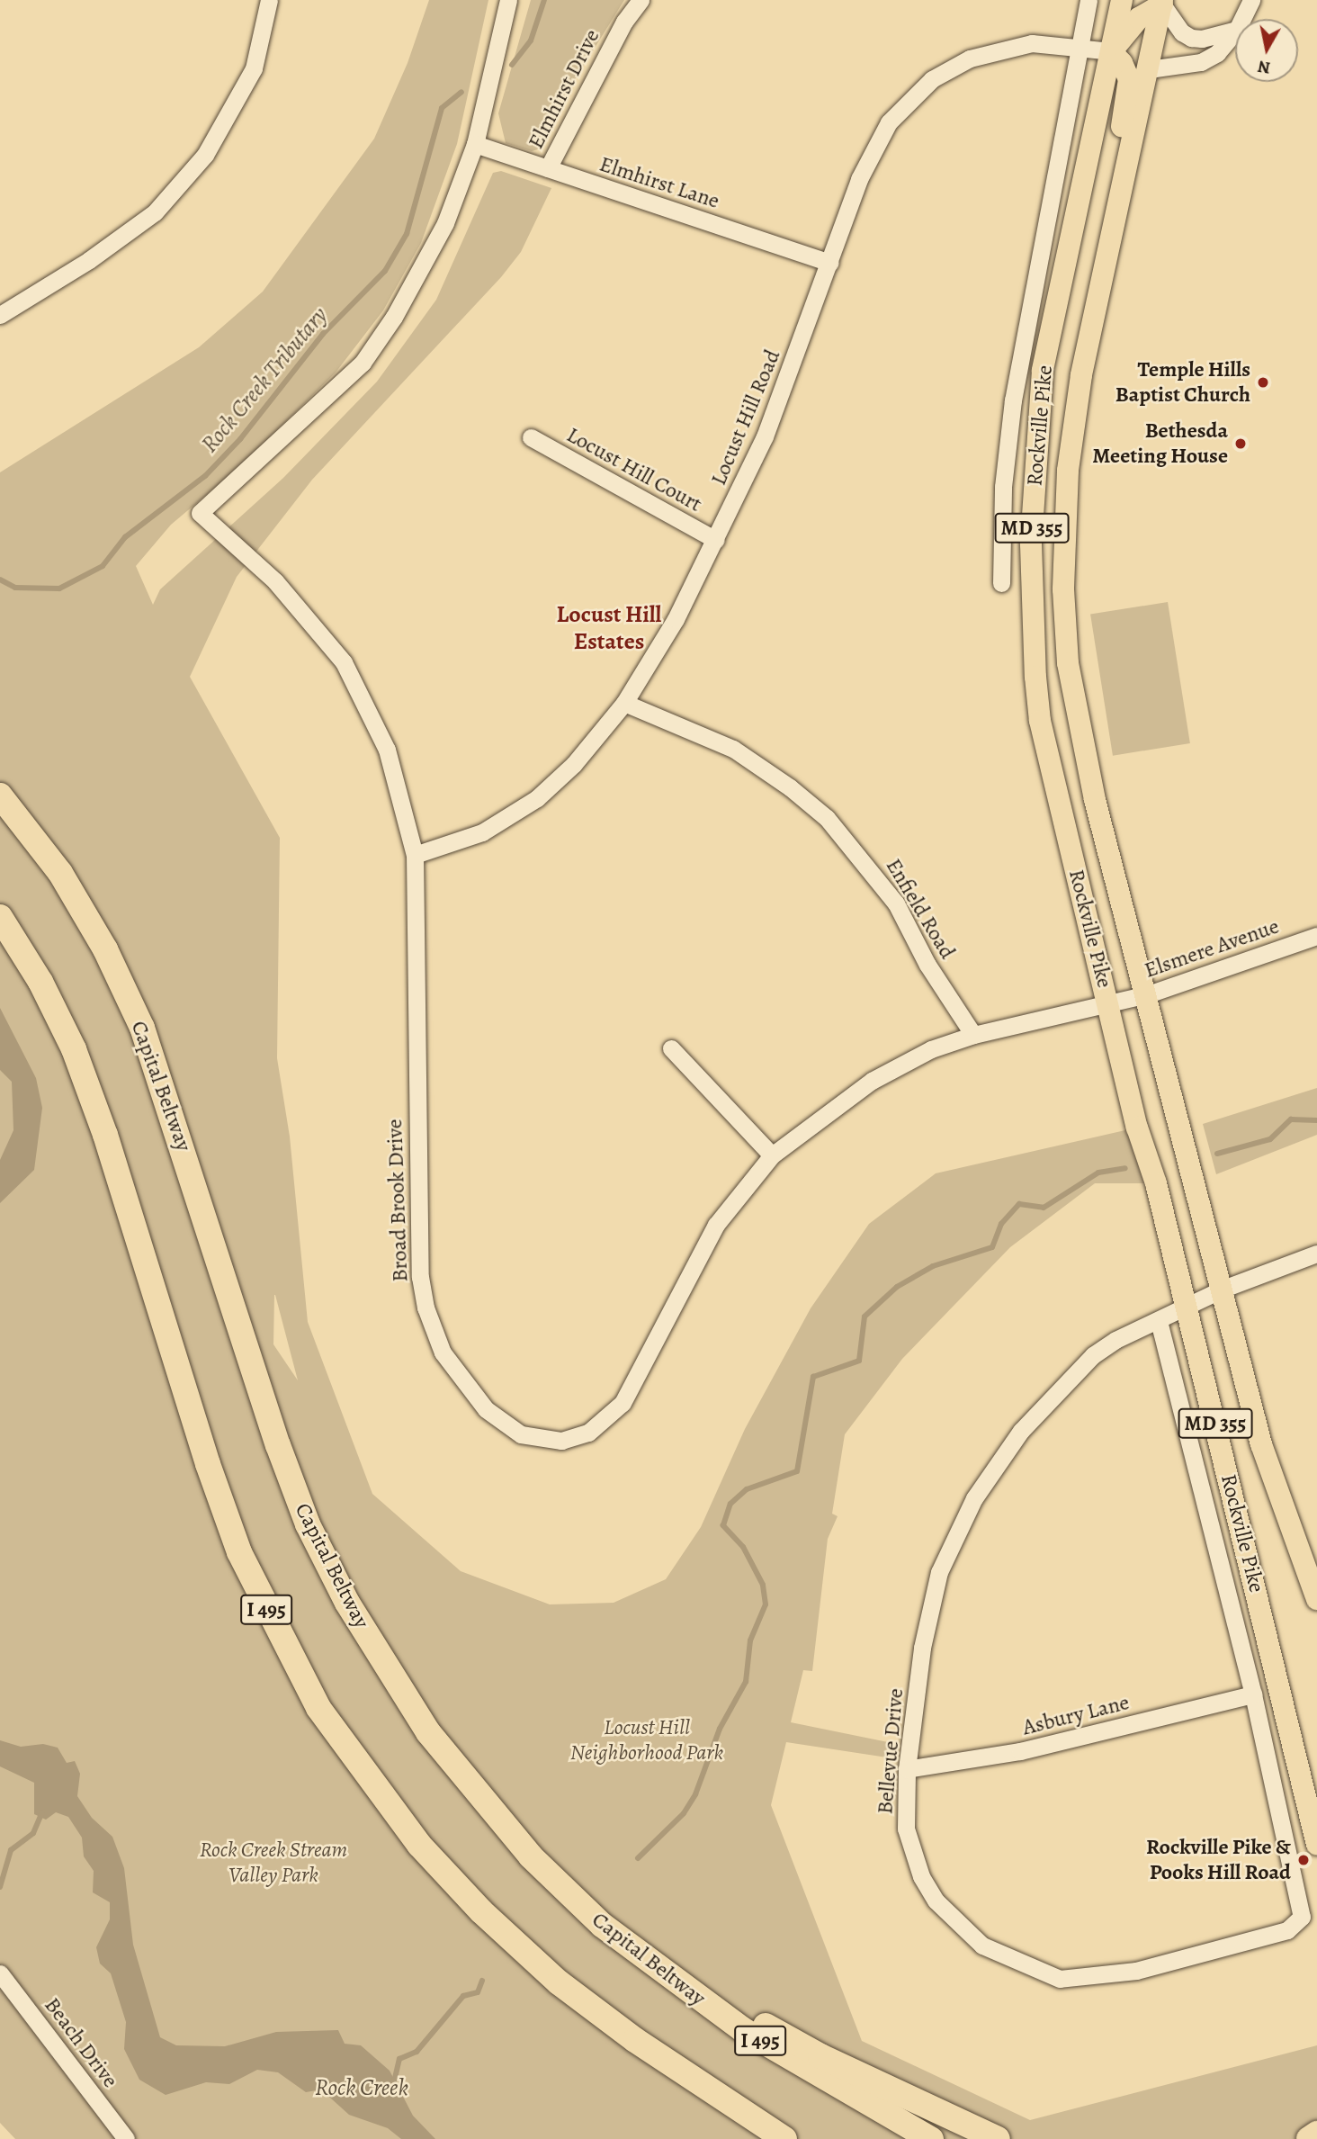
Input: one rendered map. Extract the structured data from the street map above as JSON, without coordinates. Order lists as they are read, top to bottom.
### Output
{
  "streets": {
    "highway": ["Capital Beltway", "I 495"],
    "main road": ["Rockville Pike", "MD 355"],
    "street": [
      "Elmhirst Drive",
      "Elmhirst Lane",
      "Locust Hill Road",
      "Locust Hill Court",
      "Enfield Road",
      "Elsmere Avenue",
      "Broad Brook Drive",
      "Asbury Lane",
      "Bellevue Drive",
      "Beach Drive"
    ]
  },
  "crossings": [
    ["Elmhirst Drive", "Elmhirst Lane"],
    ["Elmhirst Lane", "Locust Hill Road"],
    ["Elmhirst Lane", "Broad Brook Drive"],
    ["Locust Hill Road", "Rockville Pike"],
    ["Locust Hill Road", "Locust Hill Court"],
    ["Locust Hill Road", "Enfield Road"],
    ["Locust Hill Road", "Broad Brook Drive"],
    ["Rockville Pike", "Elsmere Avenue"],
    ["Rockville Pike", "Asbury Lane"],
    ["Rockville Pike", "Bellevue Drive"],
    ["Enfield Road", "Elsmere Avenue"],
    ["Enfield Road", "Broad Brook Drive"],
    ["Elsmere Avenue", "Broad Brook Drive"],
    ["Asbury Lane", "Bellevue Drive"]
  ],
  "districts": ["Locust Hill Estates"],
  "water": ["Rock Creek Tributary", "Rock Creek"],
  "parks": ["Locust Hill Neighborhood Park", "Rock Creek Stream Valley Park"],
  "places": ["Temple Hills Baptist Church", "Bethesda Meeting House", "Rockville Pike & Pooks Hill Road"],
  "north": "bottom"
}
